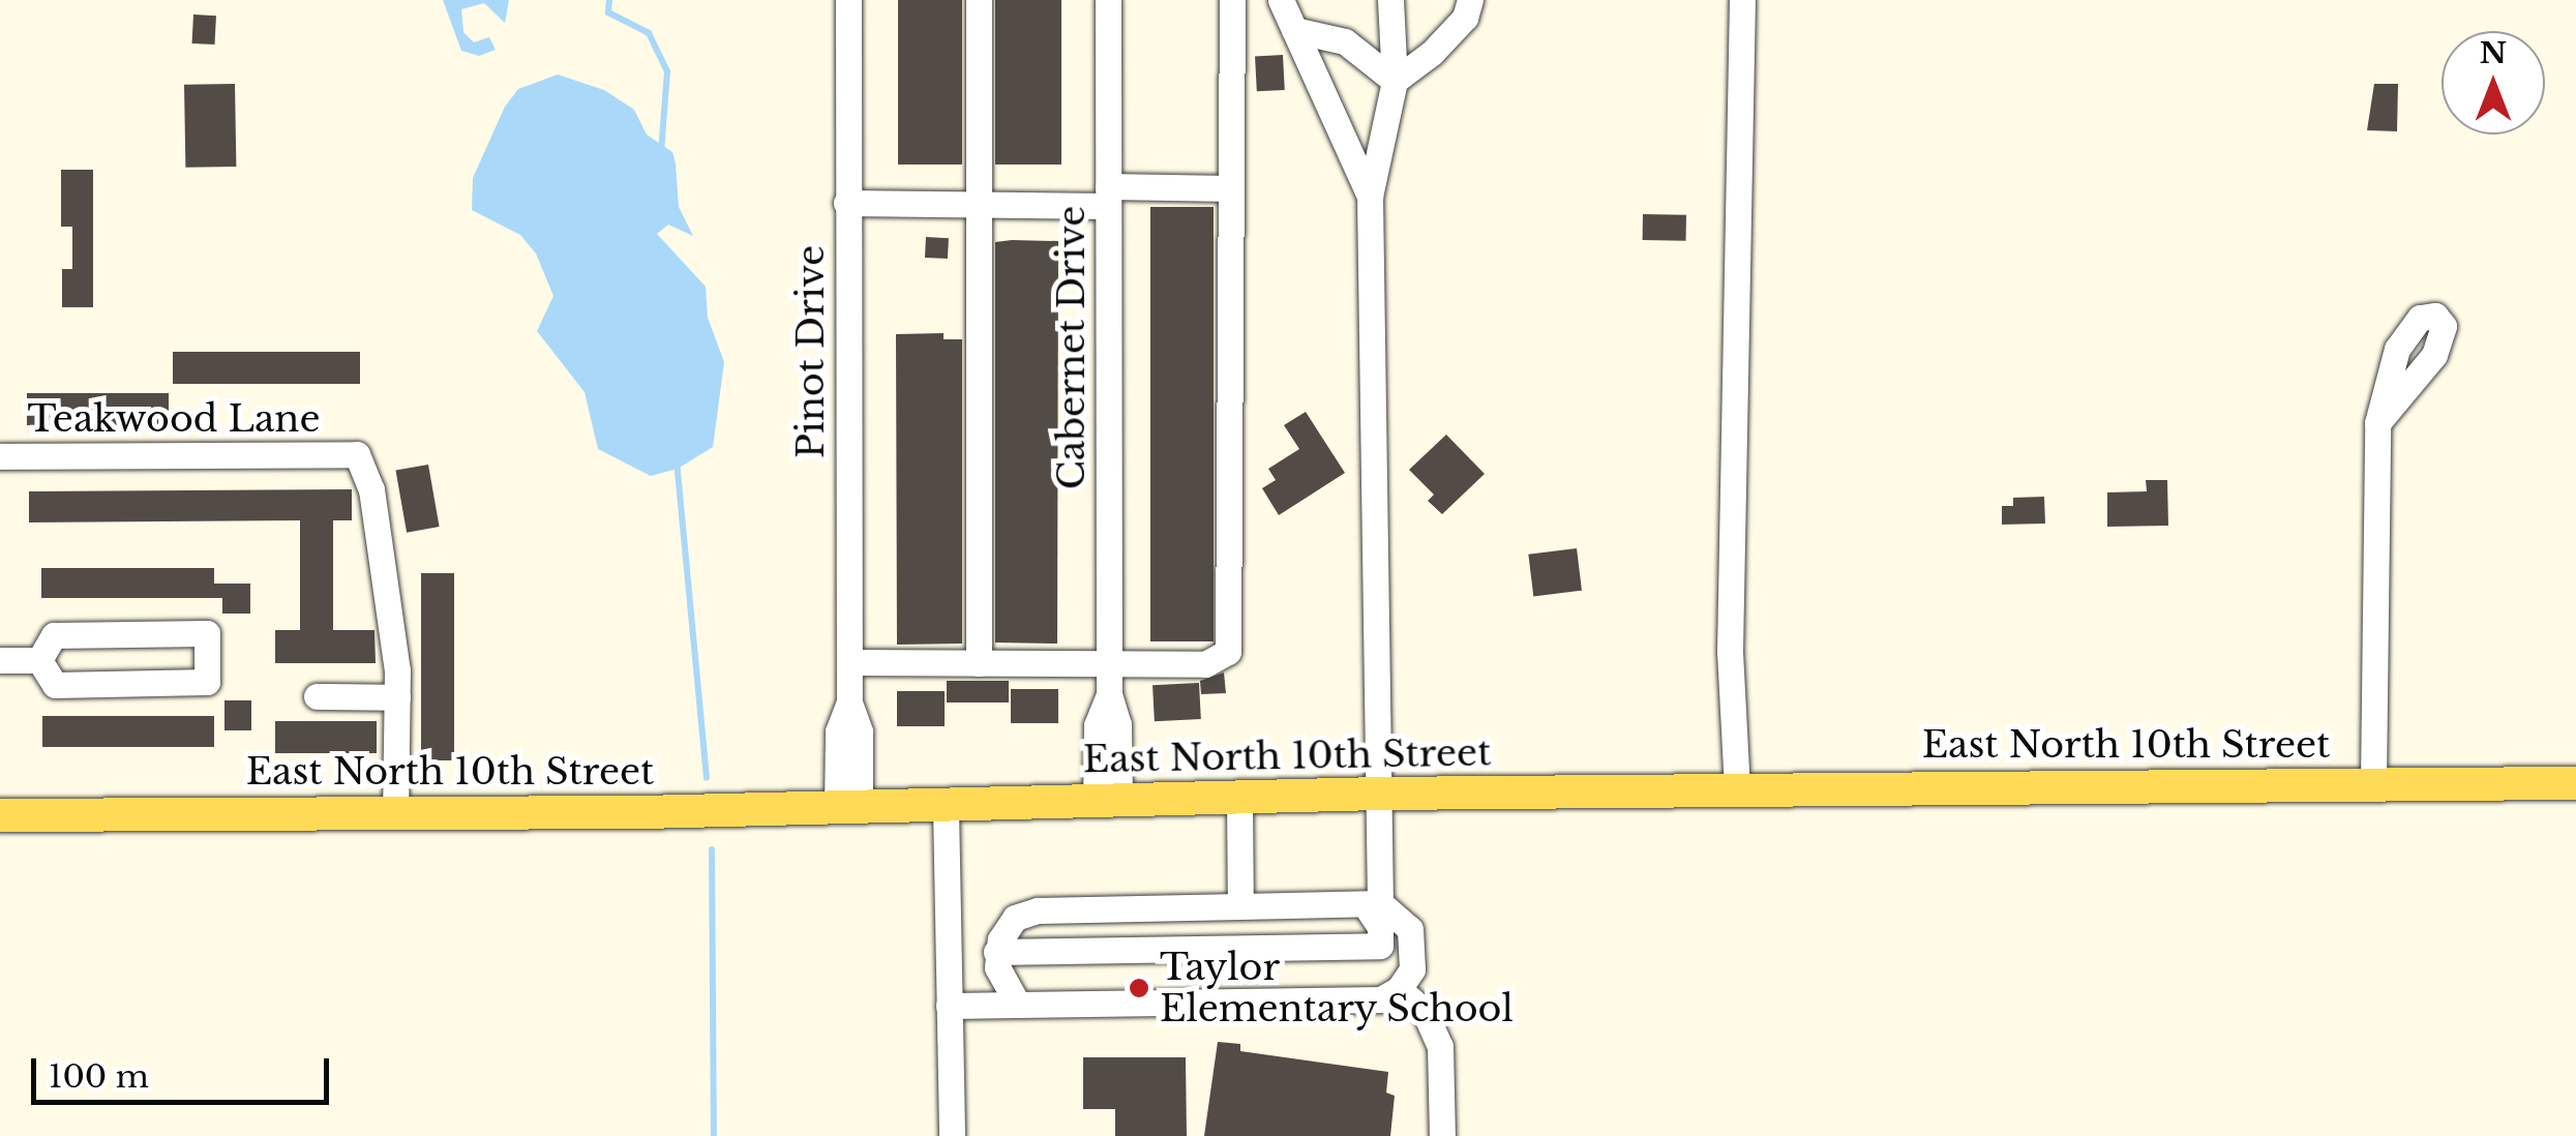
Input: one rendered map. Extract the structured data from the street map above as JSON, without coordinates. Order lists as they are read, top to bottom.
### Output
{
  "streets": {
    "main road": ["East North 10th Street"],
    "street": ["Cabernet Drive", "Pinot Drive", "Teakwood Lane"]
  },
  "crossings": [
    ["Cabernet Drive", "East North 10th Street"],
    ["Pinot Drive", "East North 10th Street"],
    ["Teakwood Lane", "East North 10th Street"]
  ],
  "places": ["Taylor Elementary School"],
  "scale_bar": "100 m",
  "north": "top"
}
